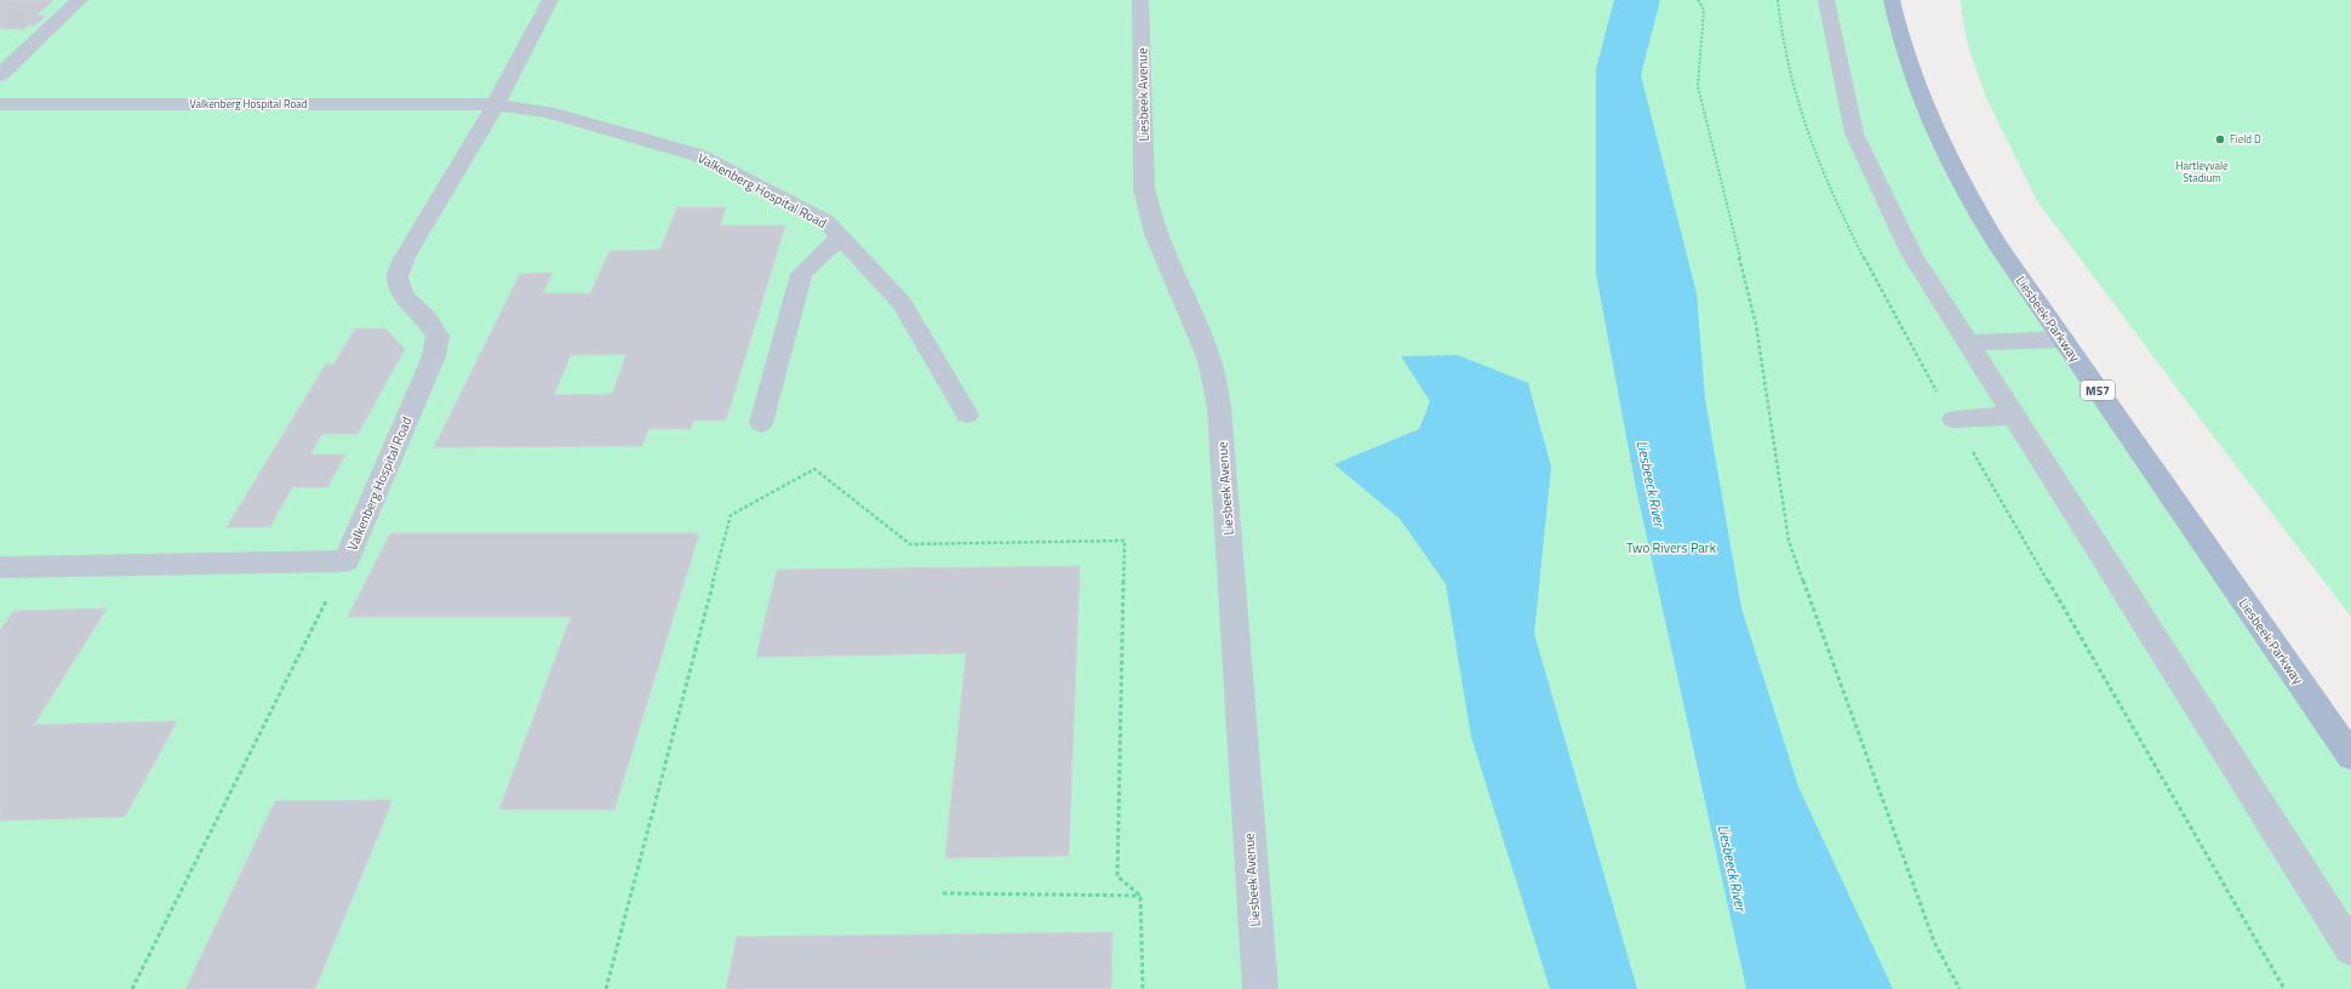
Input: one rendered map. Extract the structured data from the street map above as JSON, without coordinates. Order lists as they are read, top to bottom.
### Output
{
  "streets": {
    "main road": ["Liesbeek Parkway", "M57"],
    "lane": ["Liesbeek Avenue", "Valkenberg Hospital Road"]
  },
  "water": ["Liesbeeck River"],
  "parks": ["Hartleyvale Stadium", "Two Rivers Park"],
  "places": ["Field D"]
}
